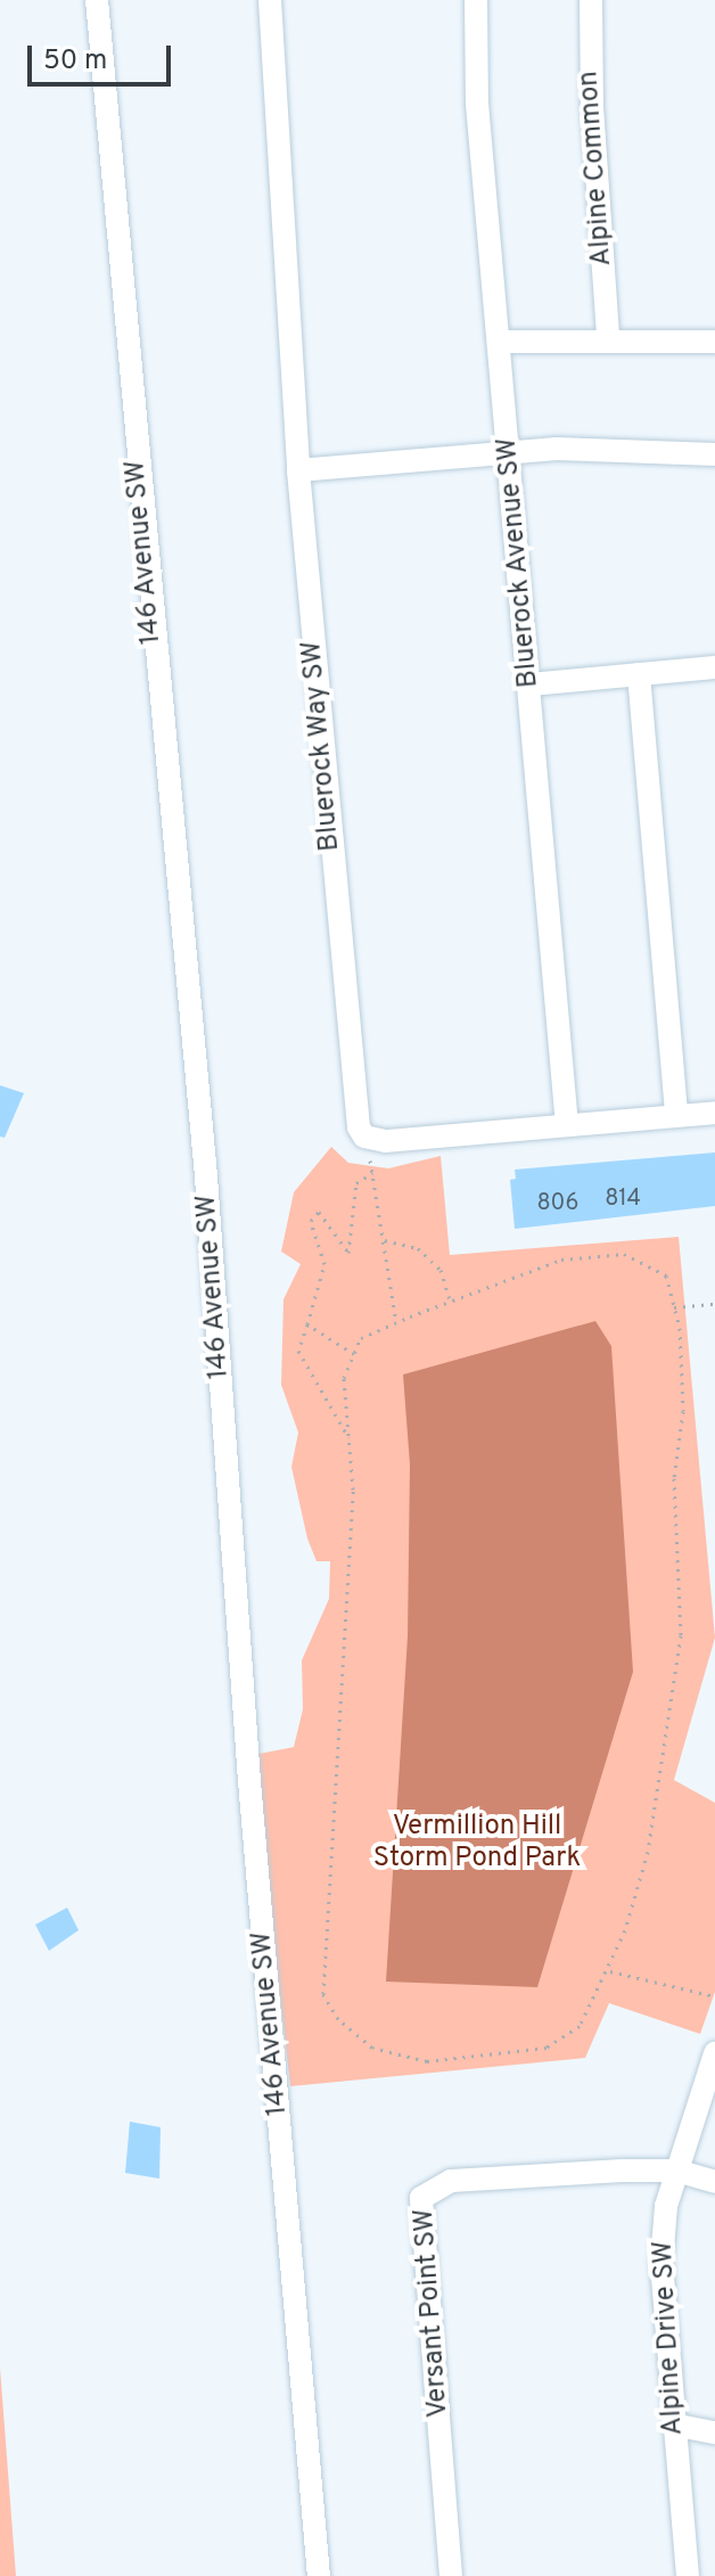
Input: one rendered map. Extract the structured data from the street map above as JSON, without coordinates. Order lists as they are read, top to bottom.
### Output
{
  "streets": {
    "street": [
      "Alpine Common",
      "146 Avenue SW",
      "Bluerock Avenue SW",
      "Bluerock Way SW",
      "Versant Point SW",
      "Alpine Drive SW"
    ]
  },
  "crossings": [
    ["Versant Point SW", "Alpine Drive SW"]
  ],
  "parks": ["Vermillion Hill Storm Pond Park"],
  "house_numbers": ["814", "806"],
  "scale_bar": "50 m"
}
